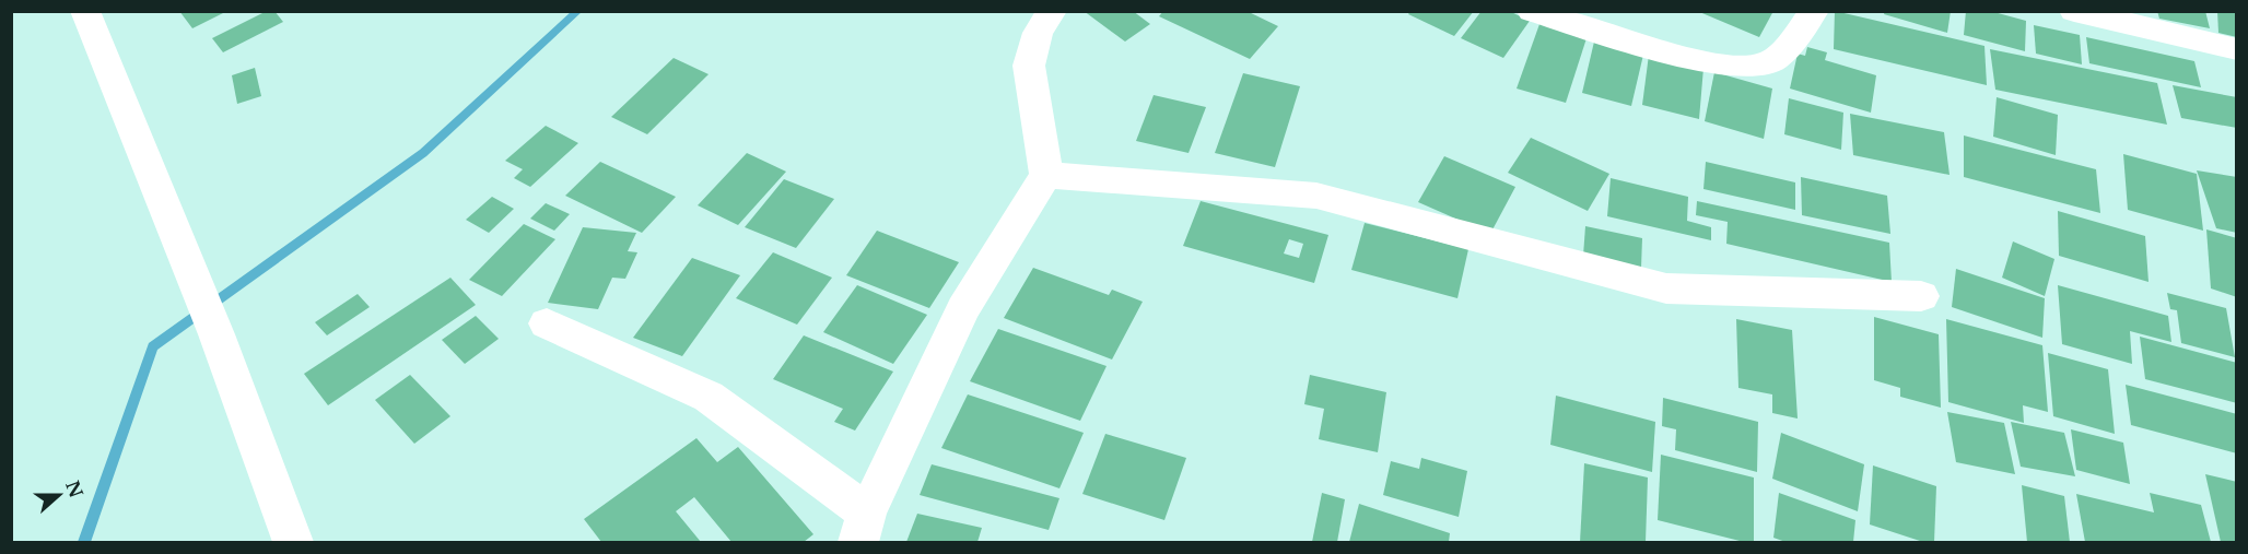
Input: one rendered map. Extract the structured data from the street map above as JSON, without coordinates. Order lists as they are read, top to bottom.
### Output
{
  "north": "right"
}
